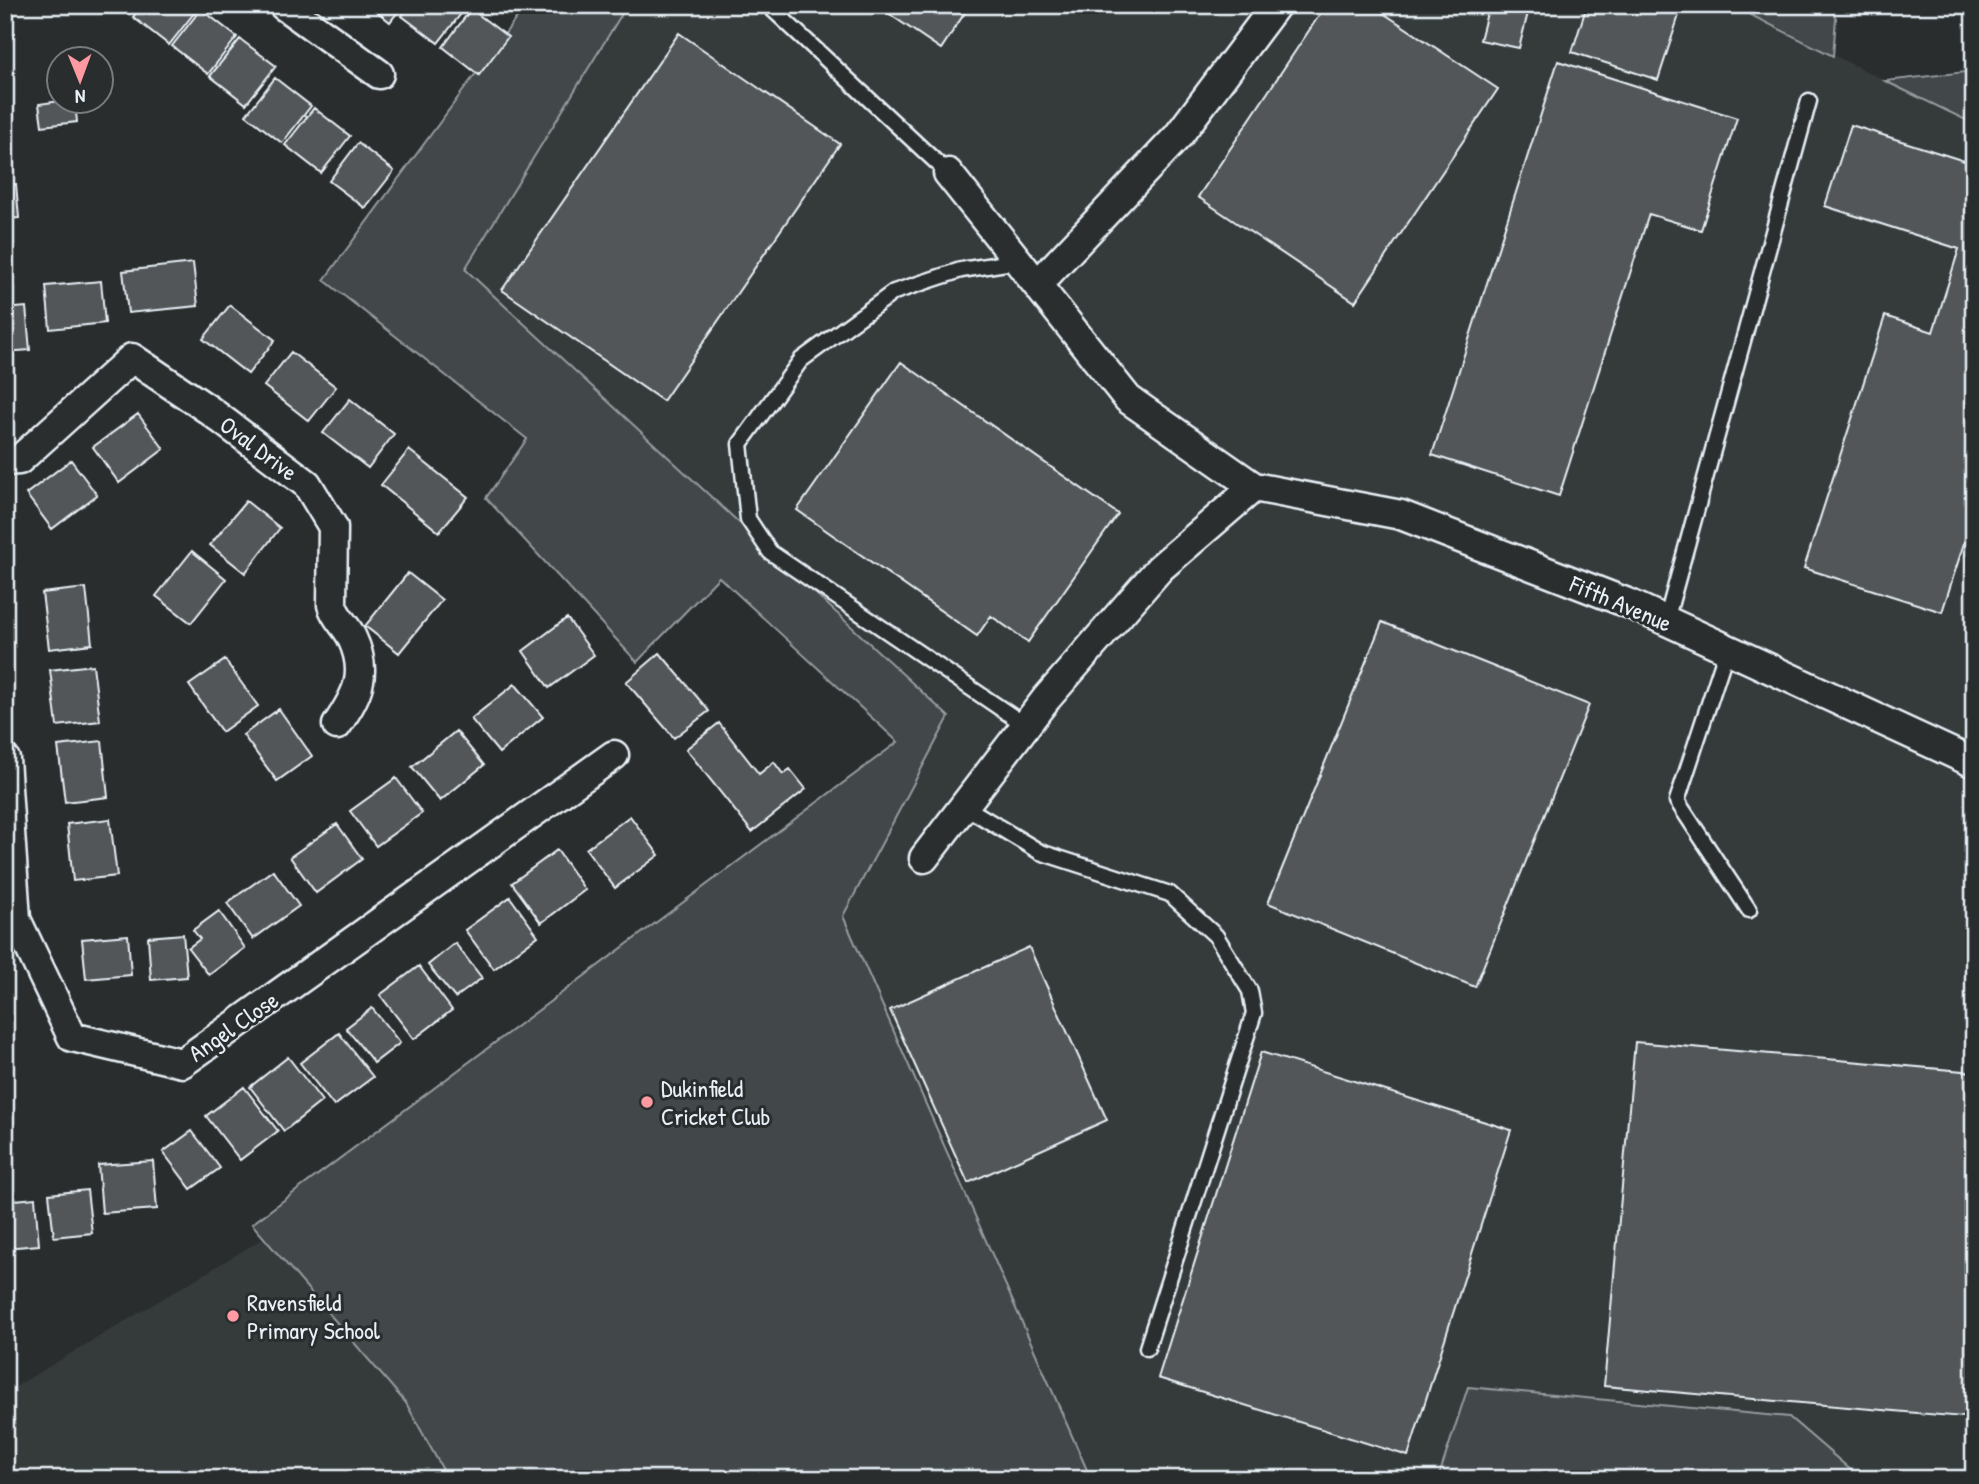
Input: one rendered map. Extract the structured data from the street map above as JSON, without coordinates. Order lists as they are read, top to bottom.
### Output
{
  "streets": {
    "street": ["Oval Drive", "Fifth Avenue", "Angel Close"]
  },
  "places": ["Dukinfield Cricket Club", "Ravensfield Primary School"],
  "north": "bottom"
}
